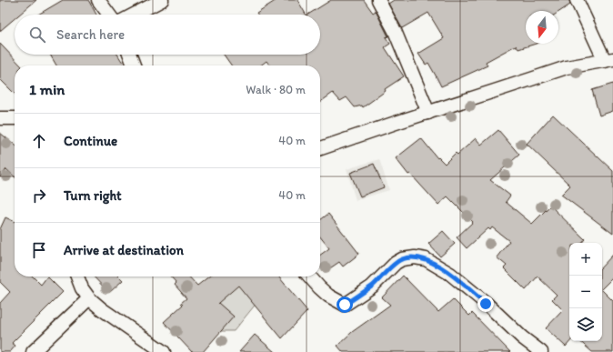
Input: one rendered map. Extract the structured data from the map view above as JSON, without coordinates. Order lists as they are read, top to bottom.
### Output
{
  "north": "bottom",
  "page": {
    "search": "Search here",
    "heading": ["1 min", "Walk · 80 m"],
    "list": [
      ["Continue", "40 m"],
      ["Turn right", "40 m"],
      "Arrive at destination"
    ],
    "map_buttons": ["+", "−"]
  }
}
